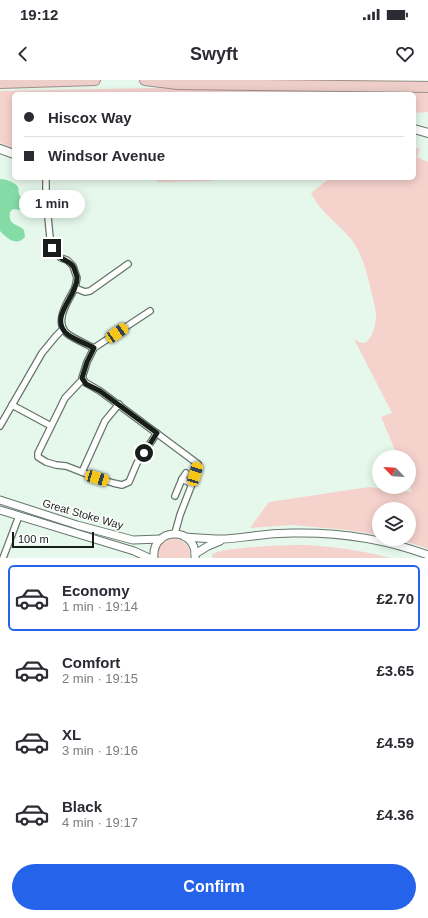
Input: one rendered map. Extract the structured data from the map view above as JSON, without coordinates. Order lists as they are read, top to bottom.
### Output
{
  "streets": {
    "street": ["Great Stoke Way"]
  },
  "scale_bar": "100 m",
  "north": "top left",
  "page": {
    "status": "19:12",
    "header": "Swyft",
    "banner": ["Hiscox Way", "Windsor Avenue"],
    "bubble": "1 min",
    "scale": "100 m",
    "list": [
      {
        "name": "Economy",
        "note": "1 min · 19:14",
        "value": "£2.70"
      },
      {
        "name": "Comfort",
        "note": "2 min · 19:15",
        "value": "£3.65"
      },
      {
        "name": "XL",
        "note": "3 min · 19:16",
        "value": "£4.59"
      },
      {
        "name": "Black",
        "note": "4 min · 19:17",
        "value": "£4.36"
      }
    ],
    "buttons": "Confirm"
  }
}
